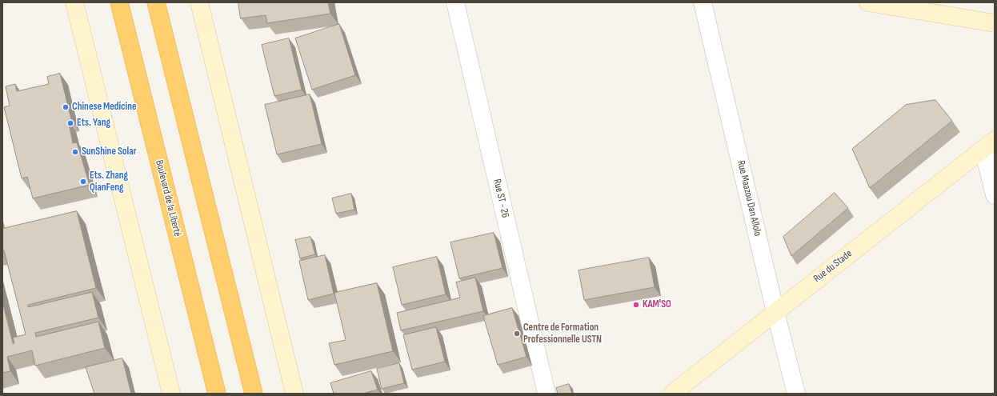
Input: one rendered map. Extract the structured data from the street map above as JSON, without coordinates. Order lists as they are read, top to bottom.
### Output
{
  "streets": {
    "highway": ["Boulevard de la Liberté"],
    "main road": ["Rue du Stade"],
    "street": ["Rue ST - 26", "Rue Maazou Dan Allolo"]
  },
  "crossings": [
    ["Rue Maazou Dan Allolo", "Rue du Stade"]
  ],
  "places": [
    "Chinese Medicine",
    "Ets. Yang",
    "SunShine Solar",
    "Ets. Zhang QianFeng",
    "KAM'SO",
    "Centre de Formation Professionnelle USTN"
  ]
}
